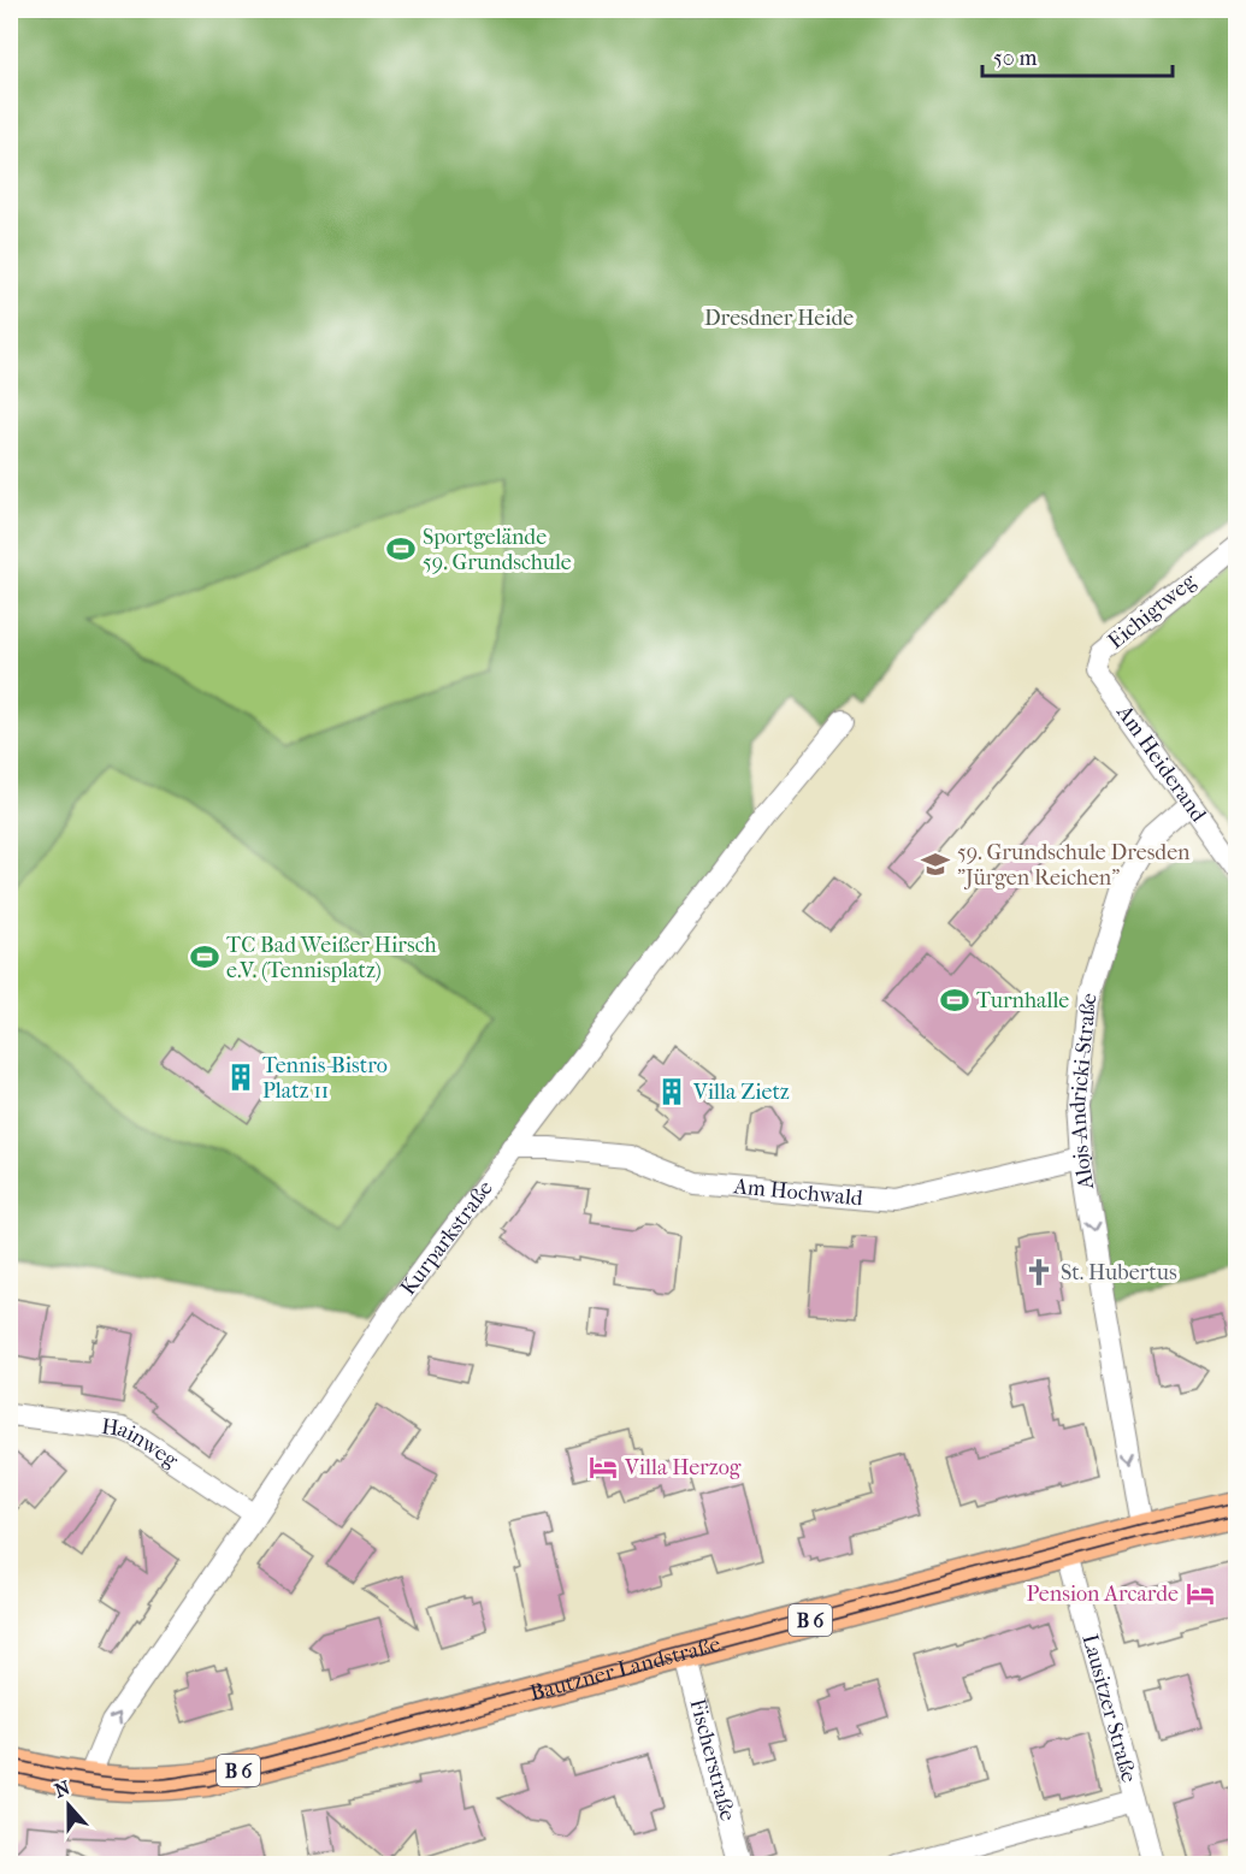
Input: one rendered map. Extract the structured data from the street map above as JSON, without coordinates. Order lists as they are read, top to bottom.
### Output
{
  "streets": {
    "main road": ["B 6", "Bautzner Landstraße"],
    "street": [
      "Eichigtweg",
      "Am Heiderand",
      "Alojs-Andricki-Straße",
      "Am Hochwald",
      "Kurparkstraße",
      "Hainweg",
      "Lausitzer Straße",
      "Fischerstraße"
    ]
  },
  "crossings": [
    ["Eichigtweg", "Am Heiderand"],
    ["Am Heiderand", "Alojs-Andricki-Straße"],
    ["Alojs-Andricki-Straße", "Am Hochwald"],
    ["Alojs-Andricki-Straße", "Bautzner Landstraße"],
    ["Am Hochwald", "Kurparkstraße"],
    ["Kurparkstraße", "Hainweg"],
    ["Kurparkstraße", "Bautzner Landstraße"],
    ["Bautzner Landstraße", "Lausitzer Straße"],
    ["Bautzner Landstraße", "Fischerstraße"]
  ],
  "one_way": ["Alojs-Andricki-Straße"],
  "parks": ["Dresdner Heide"],
  "places": {
    "sports": ["Sportgelände 59. Grundschule", "TC Bad Weißer Hirsch e.V. (Tennisplatz)", "Turnhalle"],
    "school or university": ["59. Grundschule Dresden \"Jürgen Reichen\""],
    "building": ["Tennis-Bistro Platz 11", "Villa Zietz"],
    "church": ["St. Hubertus"],
    "hotel": ["Villa Herzog", "Pension Arcarde"]
  },
  "scale_bar": "50 m",
  "north": "top"
}
